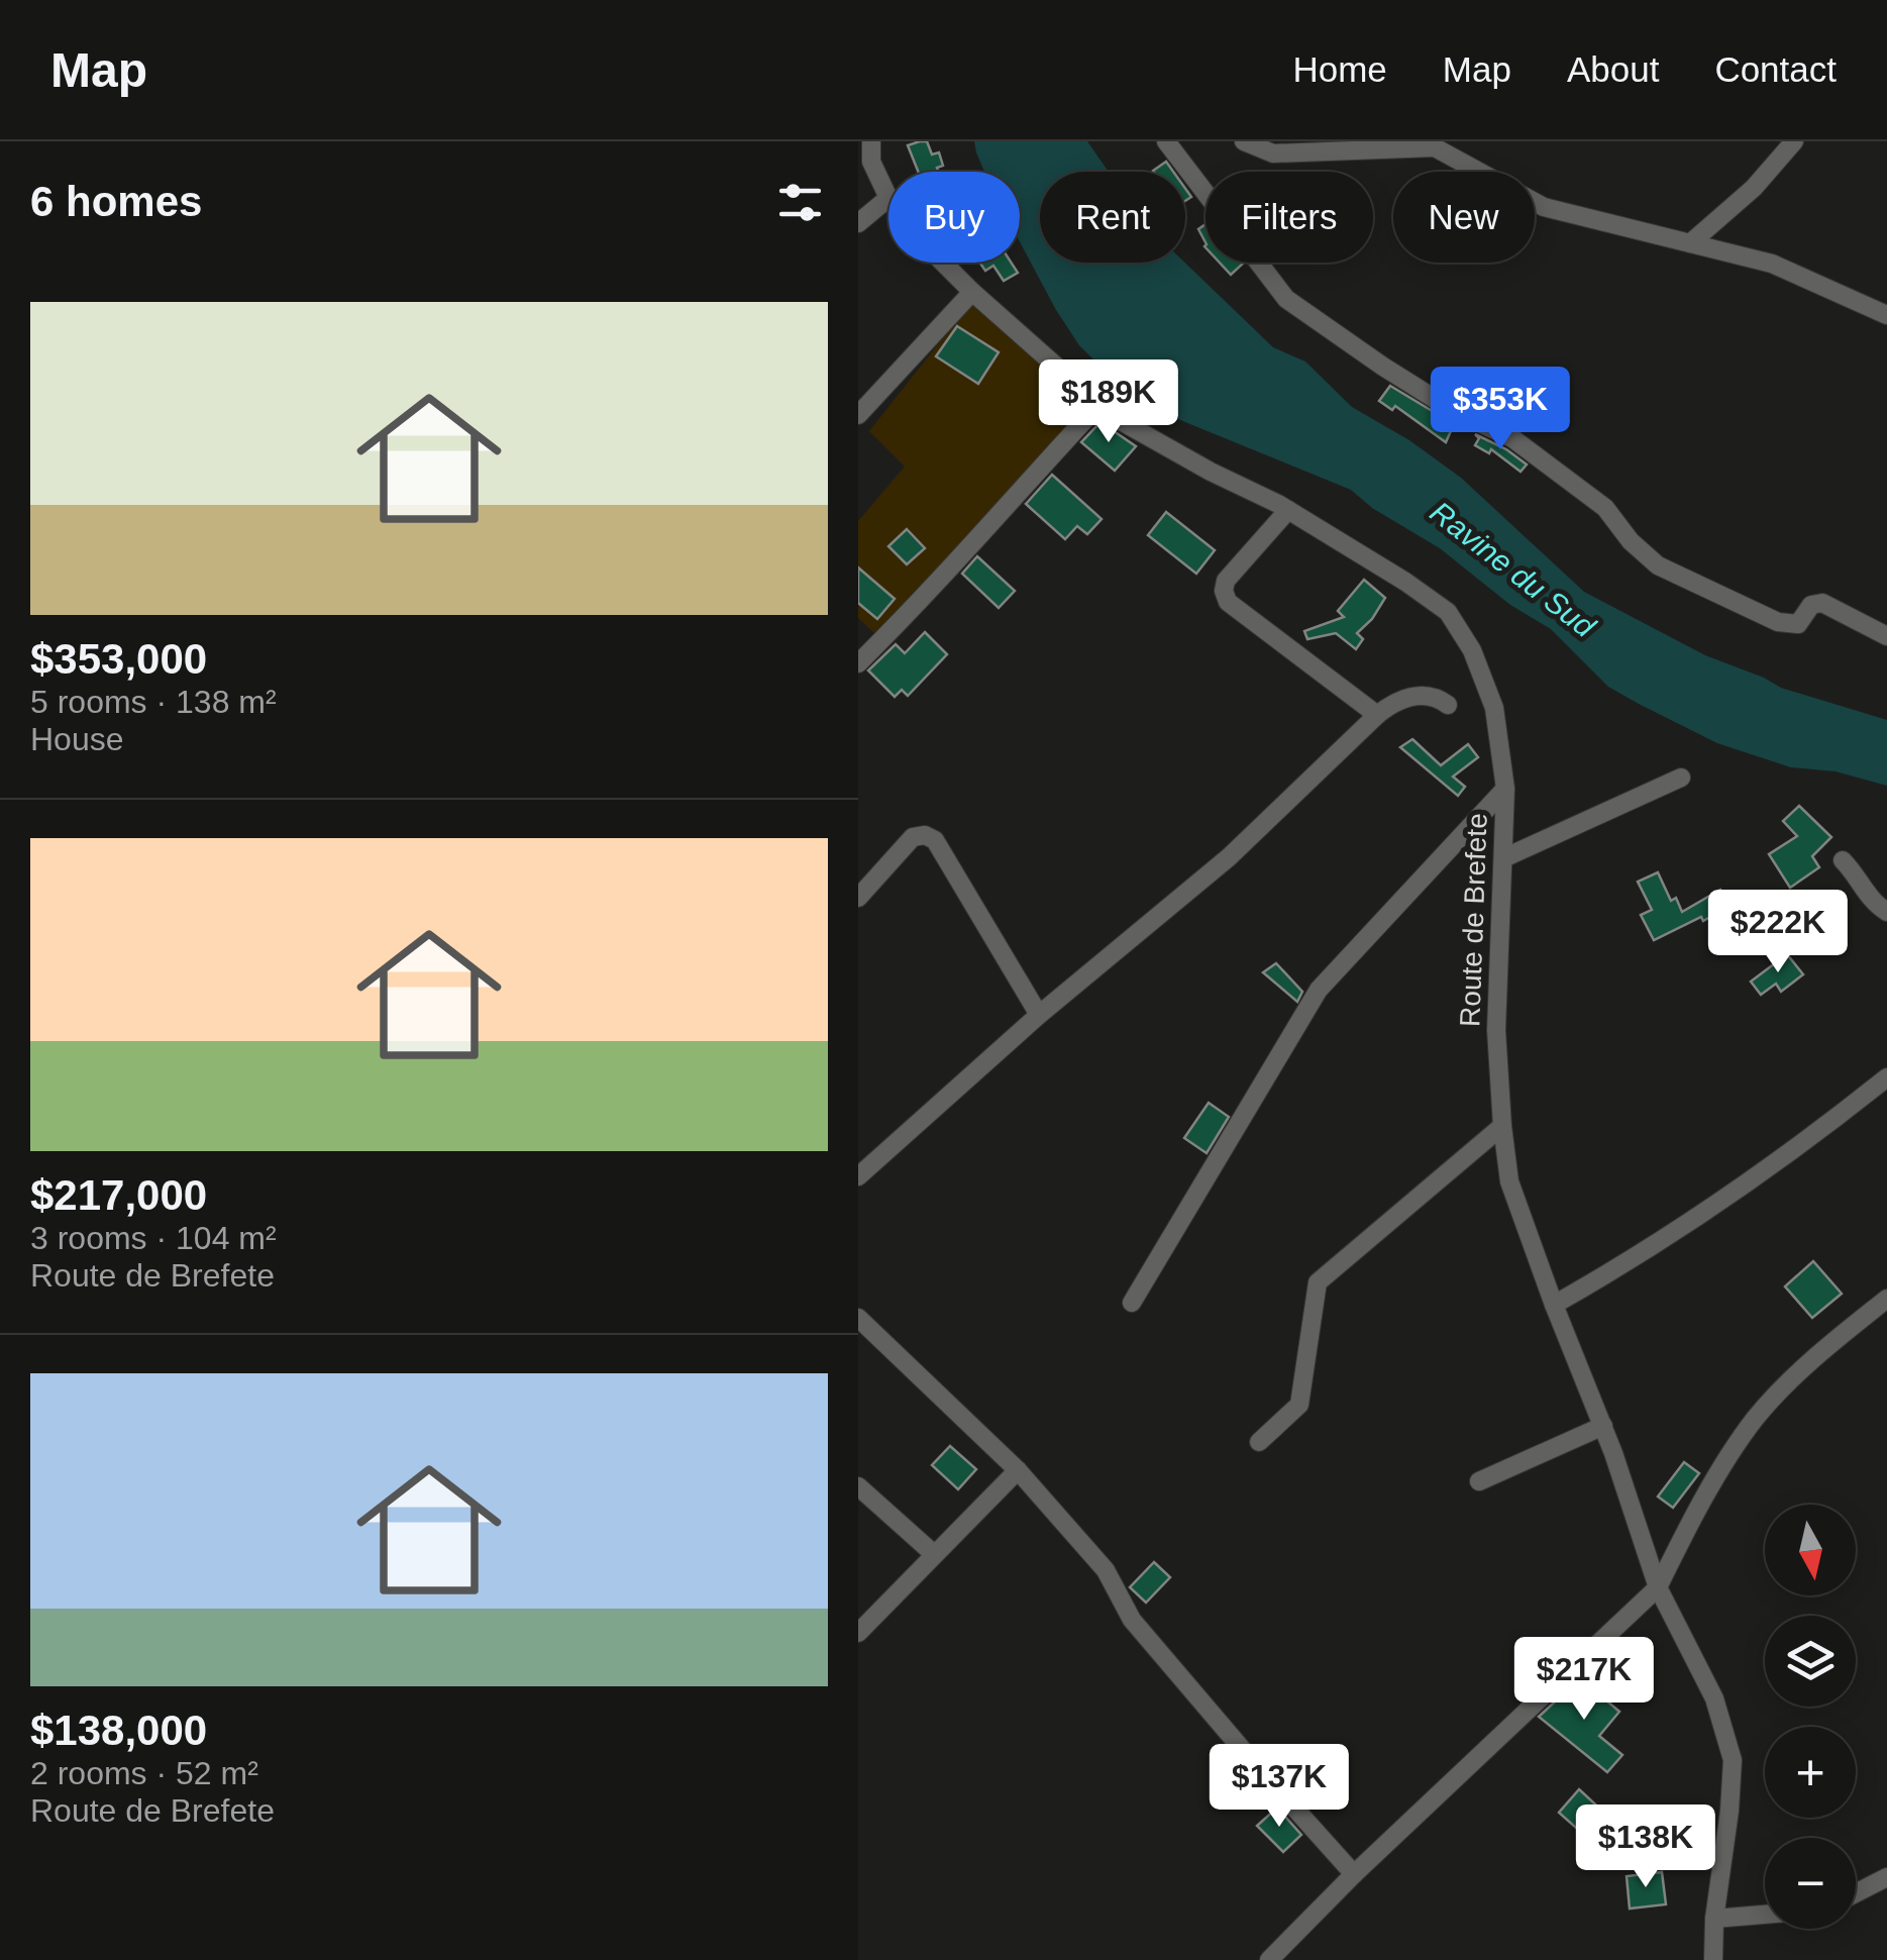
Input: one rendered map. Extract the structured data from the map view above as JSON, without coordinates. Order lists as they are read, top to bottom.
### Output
{
  "streets": {
    "street": ["Route de Brefete"]
  },
  "water": ["Ravine du Sud"],
  "north": "bottom",
  "page": {
    "header": "Map",
    "nav": [
      "Home",
      "Map",
      "About",
      "Contact"
    ],
    "heading": "6 homes",
    "chip": [
      "Buy",
      "Rent",
      "Filters",
      "New"
    ],
    "list": [
      {
        "name": "$353,000",
        "note": "5 rooms · 138 m² · House"
      },
      {
        "name": "$217,000",
        "note": "3 rooms · 104 m² · Route de Brefete"
      },
      {
        "name": "$138,000",
        "note": "2 rooms · 52 m² · Route de Brefete"
      }
    ],
    "price": [
      "$189K",
      "$353K",
      "$222K",
      "$217K",
      "$137K",
      "$138K"
    ],
    "map_buttons": ["+", "−"]
  }
}
